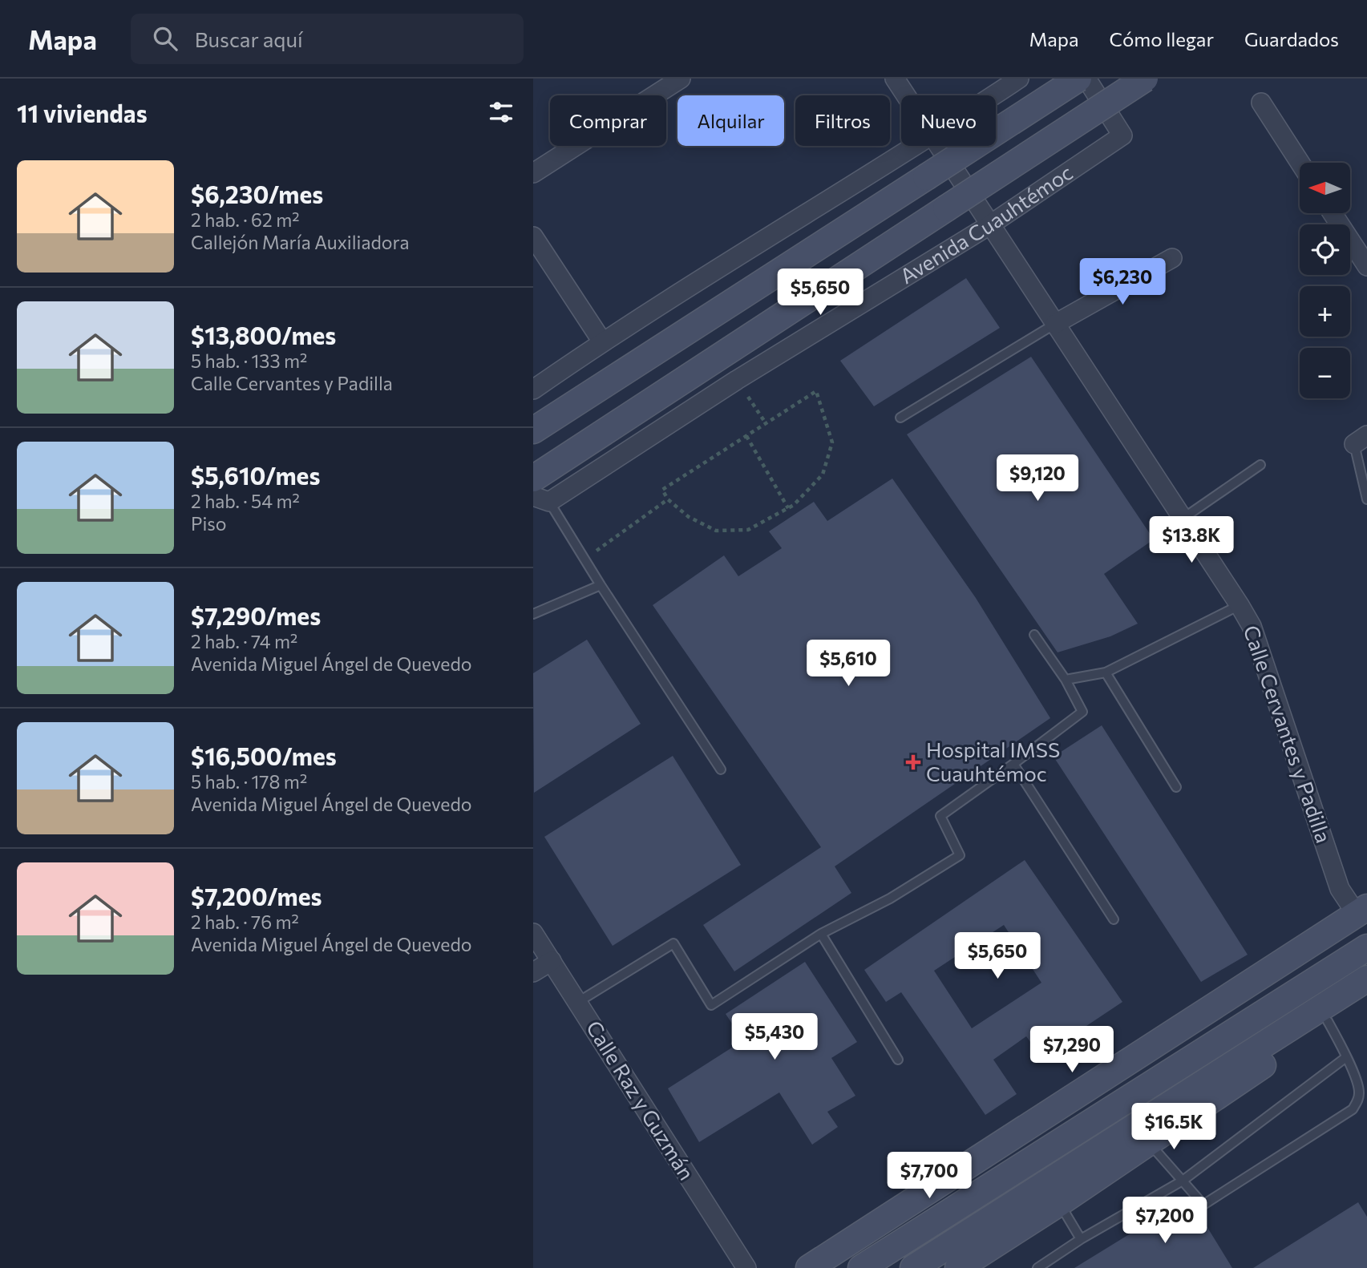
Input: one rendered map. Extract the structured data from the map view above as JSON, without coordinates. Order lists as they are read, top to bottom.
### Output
{
  "streets": {
    "main road": ["Avenida Cuauhtémoc"],
    "street": ["Calle Cervantes y Padilla", "Calle Raz y Guzmán"]
  },
  "crossings": [
    ["Avenida Cuauhtémoc", "Calle Cervantes y Padilla"]
  ],
  "places": {
    "health": ["Hospital IMSS Cuauhtémoc"]
  },
  "north": "left",
  "page": {
    "header": "Mapa",
    "search": "Buscar aquí",
    "nav": ["Mapa", "Cómo llegar", "Guardados"],
    "heading": "11 viviendas",
    "chip": [
      "Comprar",
      "Alquilar",
      "Filtros",
      "Nuevo"
    ],
    "list": [
      {
        "name": "$6,230/mes",
        "note": "2 hab. · 62 m² · Callejón María Auxiliadora"
      },
      {
        "name": "$13,800/mes",
        "note": "5 hab. · 133 m² · Calle Cervantes y Padilla"
      },
      {
        "name": "$5,610/mes",
        "note": "2 hab. · 54 m² · Piso"
      },
      {
        "name": "$7,290/mes",
        "note": "2 hab. · 74 m² · Avenida Miguel Ángel de Quevedo"
      },
      {
        "name": "$16,500/mes",
        "note": "5 hab. · 178 m² · Avenida Miguel Ángel de Quevedo"
      },
      {
        "name": "$7,200/mes",
        "note": "2 hab. · 76 m² · Avenida Miguel Ángel de Quevedo"
      }
    ],
    "map_buttons": ["+", "−"],
    "price": [
      "$6,230",
      "$5,650",
      "$9,120",
      "$13.8K",
      "$5,610",
      "$5,650",
      "$5,430",
      "$7,290",
      "$16.5K",
      "$7,700",
      "$7,200"
    ]
  }
}
